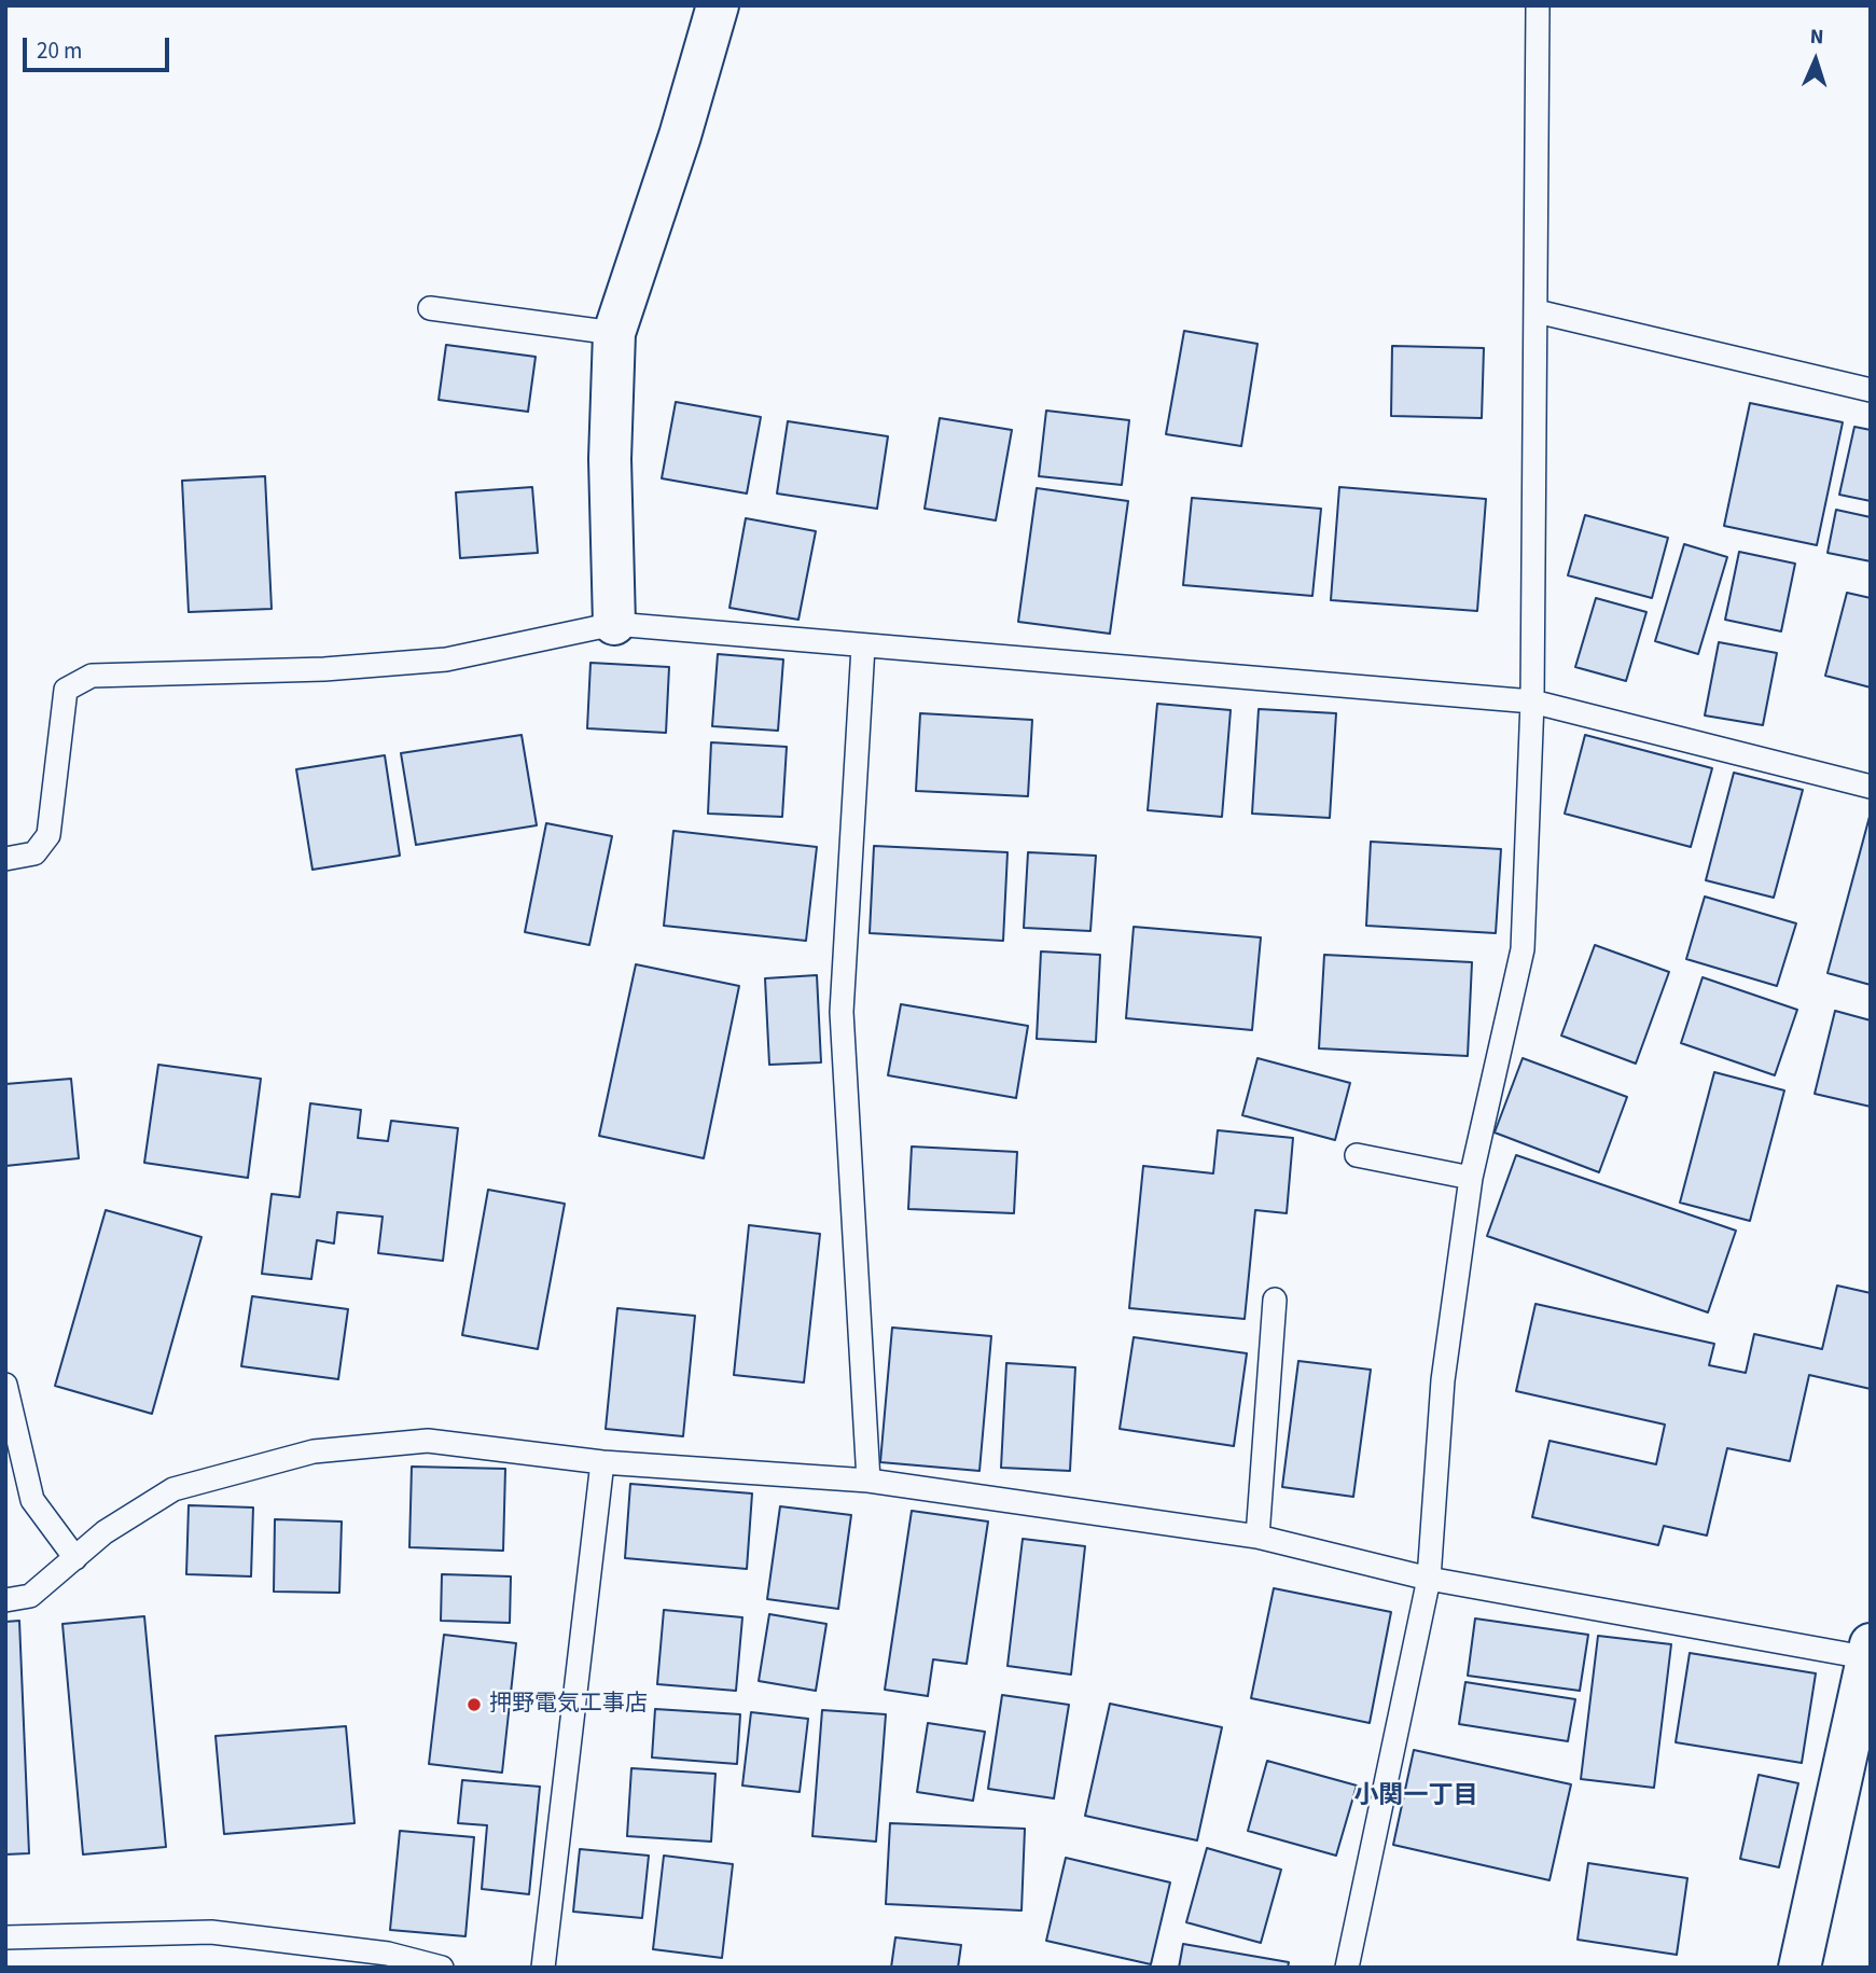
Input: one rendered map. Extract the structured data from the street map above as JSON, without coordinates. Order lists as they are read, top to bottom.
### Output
{
  "districts": ["小関一丁目"],
  "places": ["押野電気工事店"],
  "scale_bar": "20 m",
  "north": "top"
}
